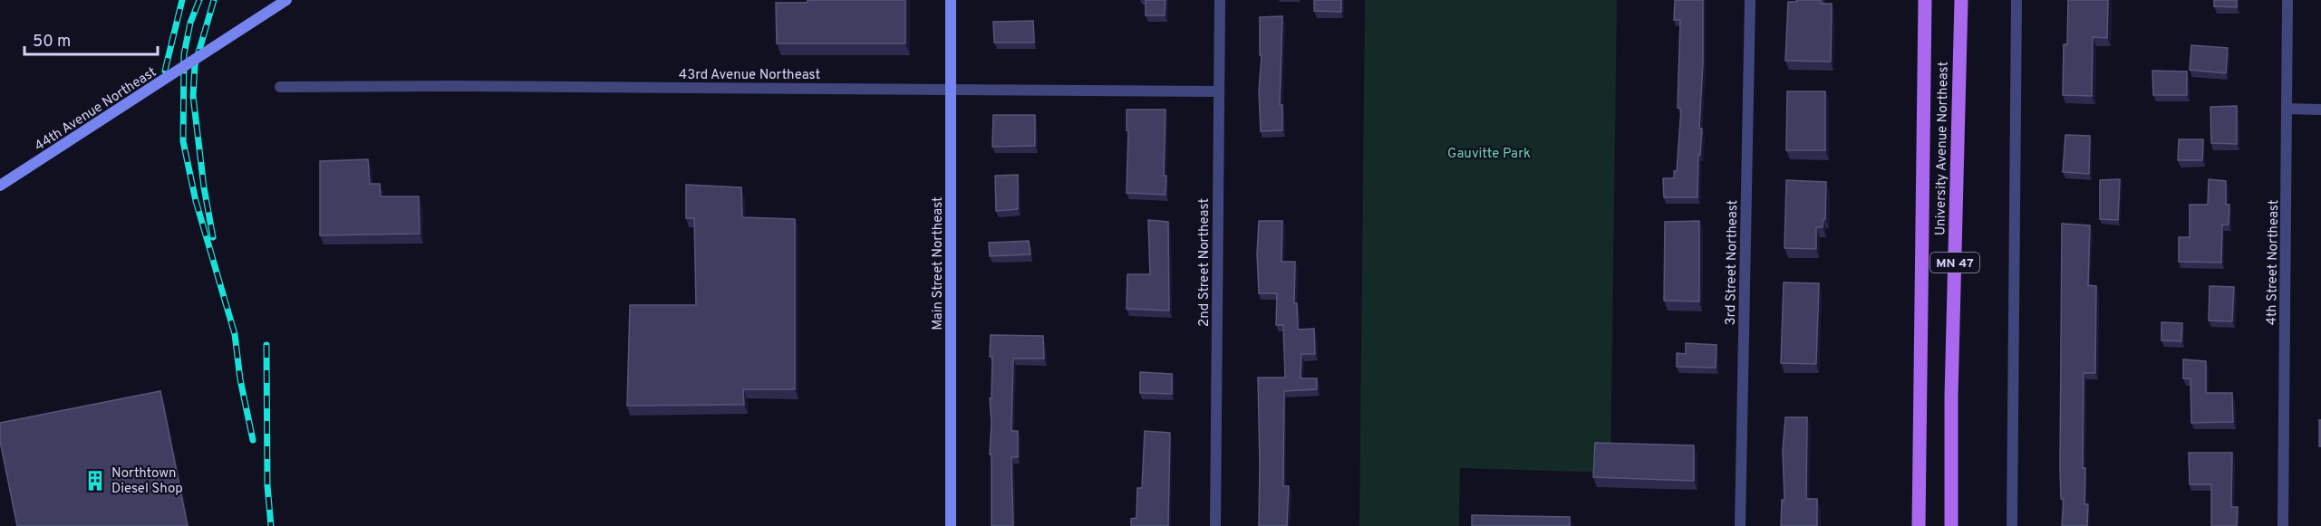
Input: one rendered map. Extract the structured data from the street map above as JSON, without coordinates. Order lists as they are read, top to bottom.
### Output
{
  "streets": {
    "main road": ["University Avenue Northeast", "MN 47"],
    "street": [
      "43rd Avenue Northeast",
      "44th Avenue Northeast",
      "2nd Street Northeast",
      "3rd Street Northeast",
      "4th Street Northeast",
      "Main Street Northeast"
    ]
  },
  "crossings": [
    ["43rd Avenue Northeast", "2nd Street Northeast"],
    ["43rd Avenue Northeast", "Main Street Northeast"]
  ],
  "parks": ["Gauvitte Park"],
  "places": {
    "building": ["Northtown Diesel Shop"]
  },
  "scale_bar": "50 m"
}
